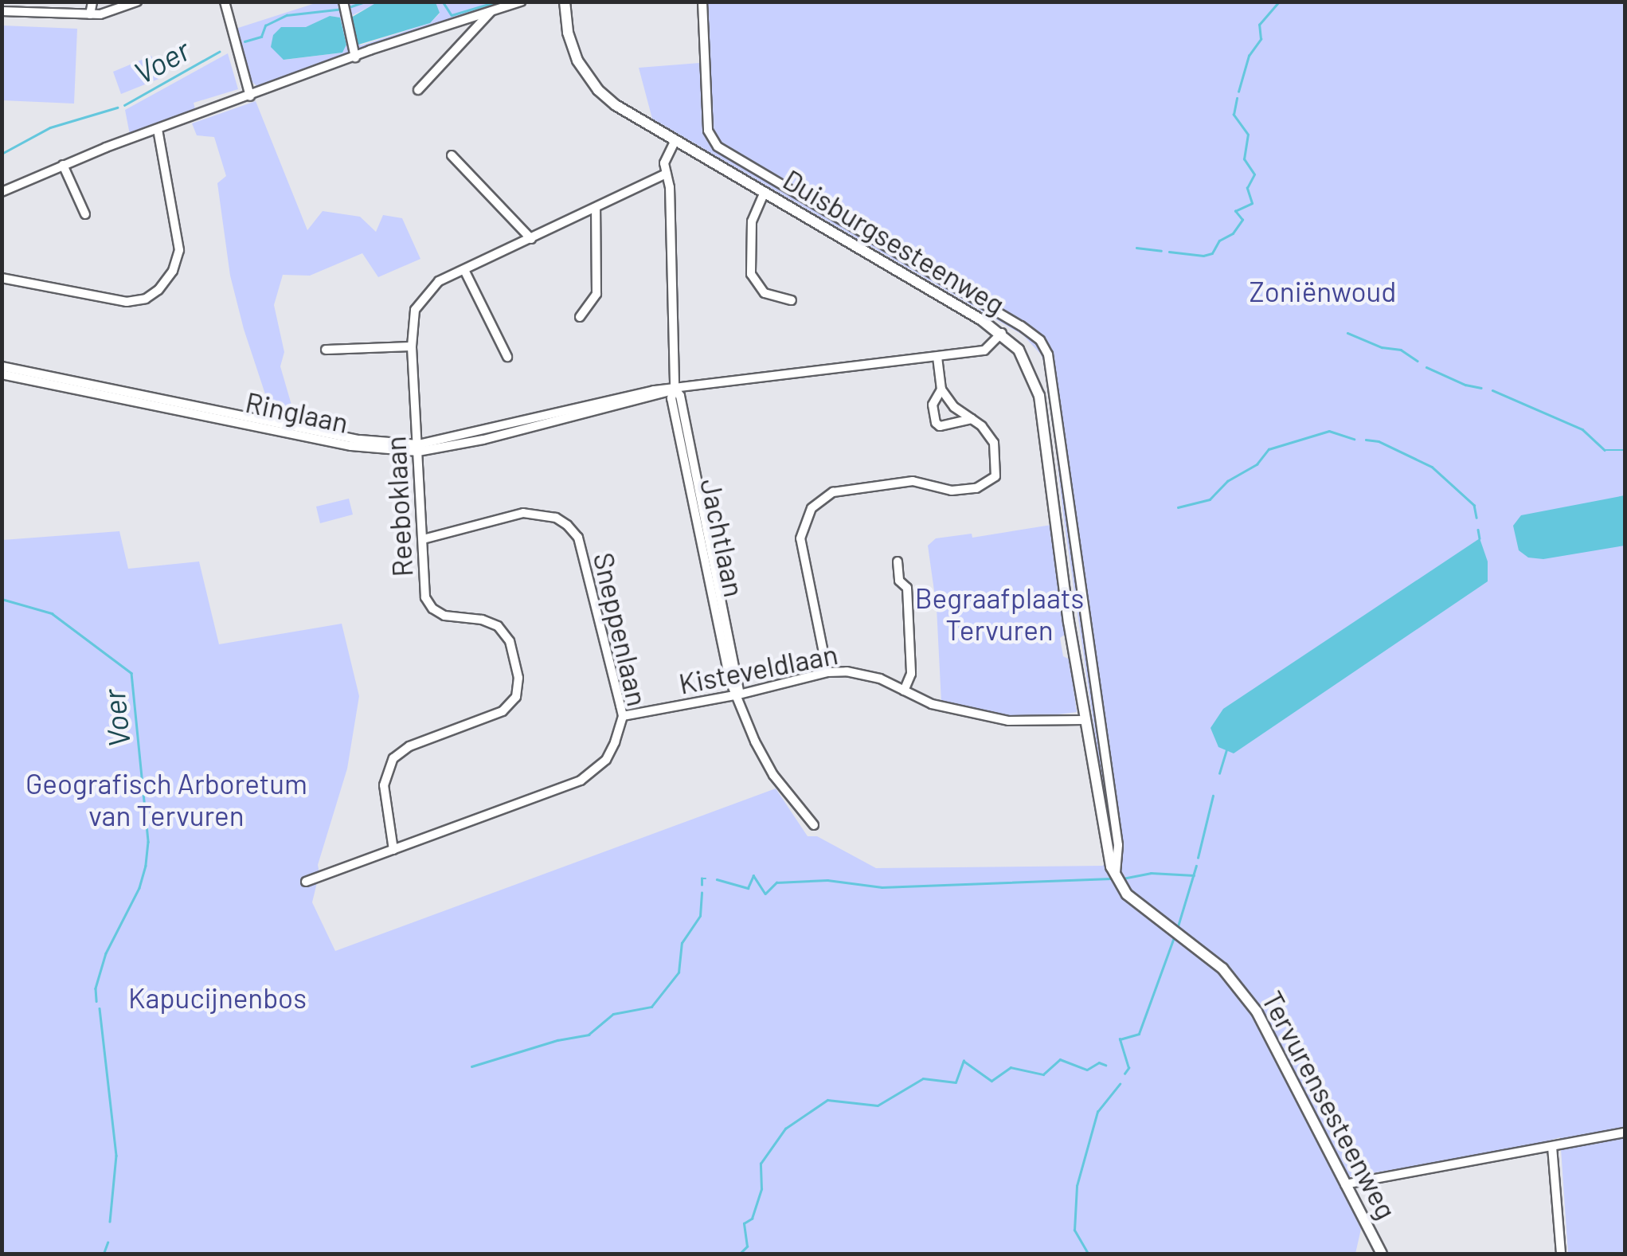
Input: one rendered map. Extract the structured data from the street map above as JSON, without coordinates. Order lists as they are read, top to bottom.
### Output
{
  "streets": {
    "street": [
      "Duisburgsesteenweg",
      "Ringlaan",
      "Reeboklaan",
      "Jachtlaan",
      "Sneppenlaan",
      "Kisteveldlaan",
      "Tervurensesteenweg"
    ]
  },
  "crossings": [
    ["Duisburgsesteenweg", "Ringlaan"],
    ["Duisburgsesteenweg", "Jachtlaan"],
    ["Duisburgsesteenweg", "Kisteveldlaan"],
    ["Duisburgsesteenweg", "Tervurensesteenweg"],
    ["Ringlaan", "Reeboklaan"],
    ["Ringlaan", "Jachtlaan"],
    ["Reeboklaan", "Jachtlaan"],
    ["Reeboklaan", "Sneppenlaan"],
    ["Jachtlaan", "Kisteveldlaan"],
    ["Sneppenlaan", "Kisteveldlaan"]
  ],
  "water": ["Voer"],
  "parks": [
    "Zoniënwoud",
    "Begraafplaats Tervuren",
    "Geografisch Arboretum van Tervuren",
    "Kapucijnenbos"
  ]
}
